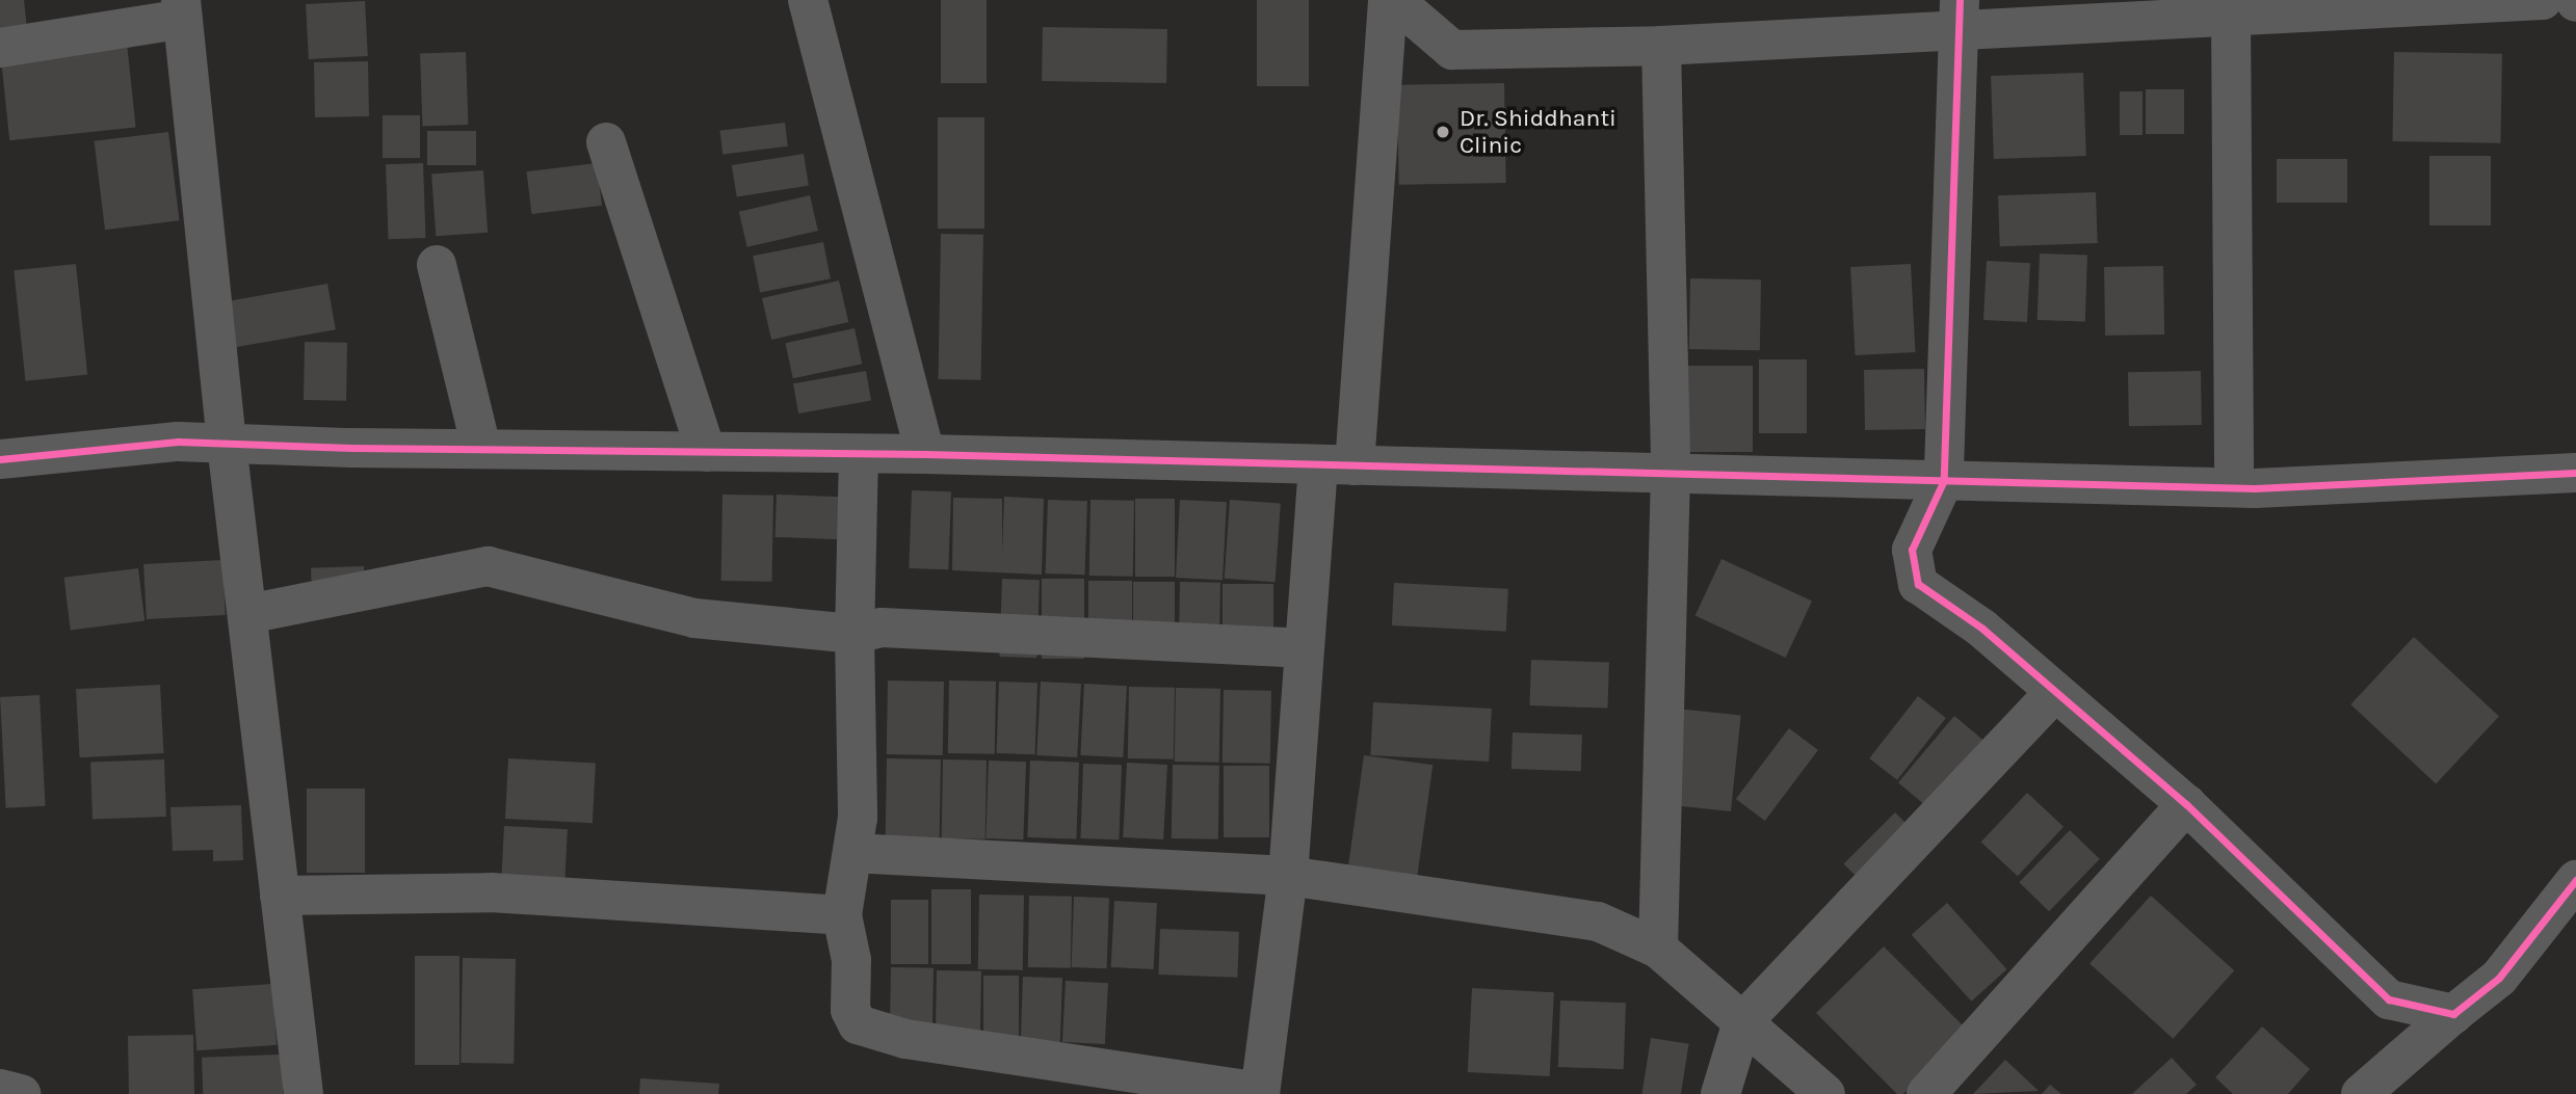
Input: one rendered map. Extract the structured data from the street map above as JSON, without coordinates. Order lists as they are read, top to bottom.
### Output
{
  "places": ["Dr. Shiddhanti Clinic"]
}
